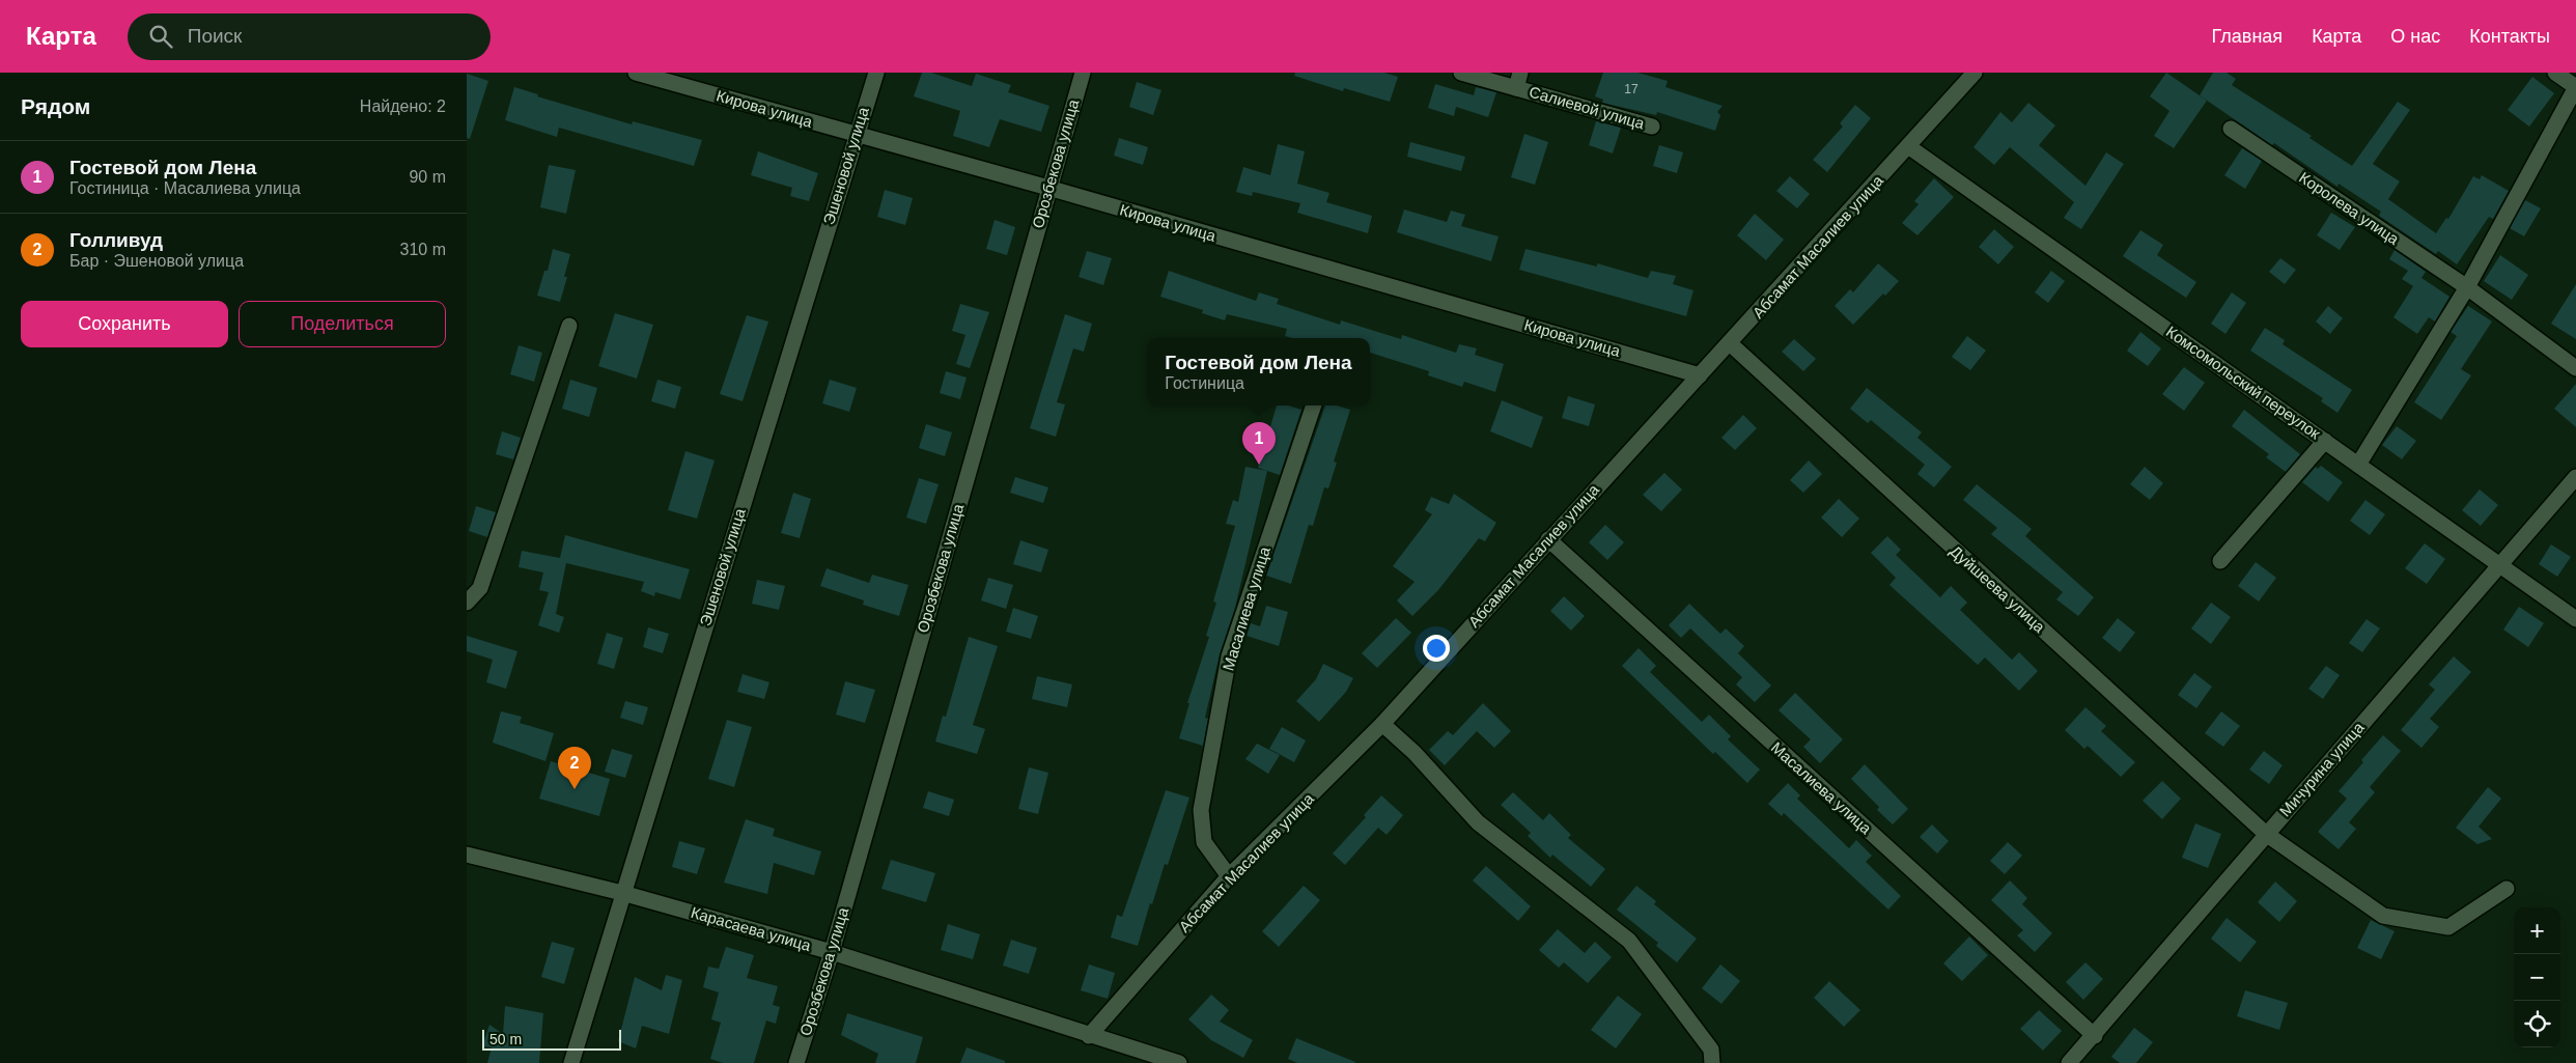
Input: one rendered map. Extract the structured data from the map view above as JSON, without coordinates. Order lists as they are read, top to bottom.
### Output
{
  "streets": {
    "street": [
      "Салиевой улица",
      "Кирова улица",
      "Орозбекова улица",
      "Эшеновой улица",
      "Королева улица",
      "Абсамат Масалиев улица",
      "Комсомольский переулок",
      "Дуйшеева улица",
      "Масалиева улица",
      "Мичурина улица",
      "Карасаева улица"
    ]
  },
  "crossings": [
    ["Кирова улица", "Орозбекова улица"],
    ["Кирова улица", "Эшеновой улица"],
    ["Кирова улица", "Абсамат Масалиев улица"],
    ["Орозбекова улица", "Карасаева улица"],
    ["Эшеновой улица", "Карасаева улица"],
    ["Абсамат Масалиев улица", "Комсомольский переулок"],
    ["Абсамат Масалиев улица", "Дуйшеева улица"],
    ["Абсамат Масалиев улица", "Масалиева улица"],
    ["Абсамат Масалиев улица", "Карасаева улица"],
    ["Комсомольский переулок", "Мичурина улица"],
    ["Дуйшеева улица", "Мичурина улица"],
    ["Масалиева улица", "Мичурина улица"]
  ],
  "house_numbers": ["17"],
  "scale_bar": "50 m",
  "page": {
    "header": "Карта",
    "search": "Поиск",
    "nav": [
      "Главная",
      "Карта",
      "О нас",
      "Контакты"
    ],
    "heading": ["Рядом", "Найдено: 2"],
    "list": [
      {
        "mark": "1",
        "name": "Гостевой дом Лена",
        "note": "Гостиница · Масалиева улица",
        "value": "90 m"
      },
      {
        "mark": "2",
        "name": "Голливуд",
        "note": "Бар · Эшеновой улица",
        "value": "310 m"
      }
    ],
    "buttons": ["Сохранить", "Поделиться"],
    "popup": ["Гостевой дом Лена", "Гостиница"],
    "pins": ["1", "2"],
    "map_buttons": ["+", "−"],
    "scale": "50 m"
  }
}
